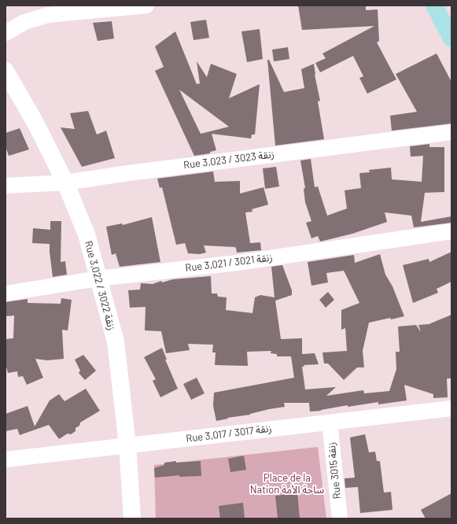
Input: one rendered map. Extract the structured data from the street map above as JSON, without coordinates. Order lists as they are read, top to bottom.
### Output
{
  "streets": {
    "street": [
      "Rue 3,023 / زنقة 3023",
      "Rue 3,021 / زنقة 3021",
      "Rue 3,022 / زنقة 3022",
      "Rue 3,017 / زنقة 3017",
      "Rue 3015 زنقة"
    ]
  },
  "crossings": [
    ["Rue 3,023 / زنقة 3023", "Rue 3,022 / زنقة 3022"],
    ["Rue 3,021 / زنقة 3021", "Rue 3,022 / زنقة 3022"],
    ["Rue 3,022 / زنقة 3022", "Rue 3,017 / زنقة 3017"],
    ["Rue 3,017 / زنقة 3017", "Rue 3015 زنقة"]
  ],
  "parks": ["Place de la Nation ساحة الأمة"]
}
